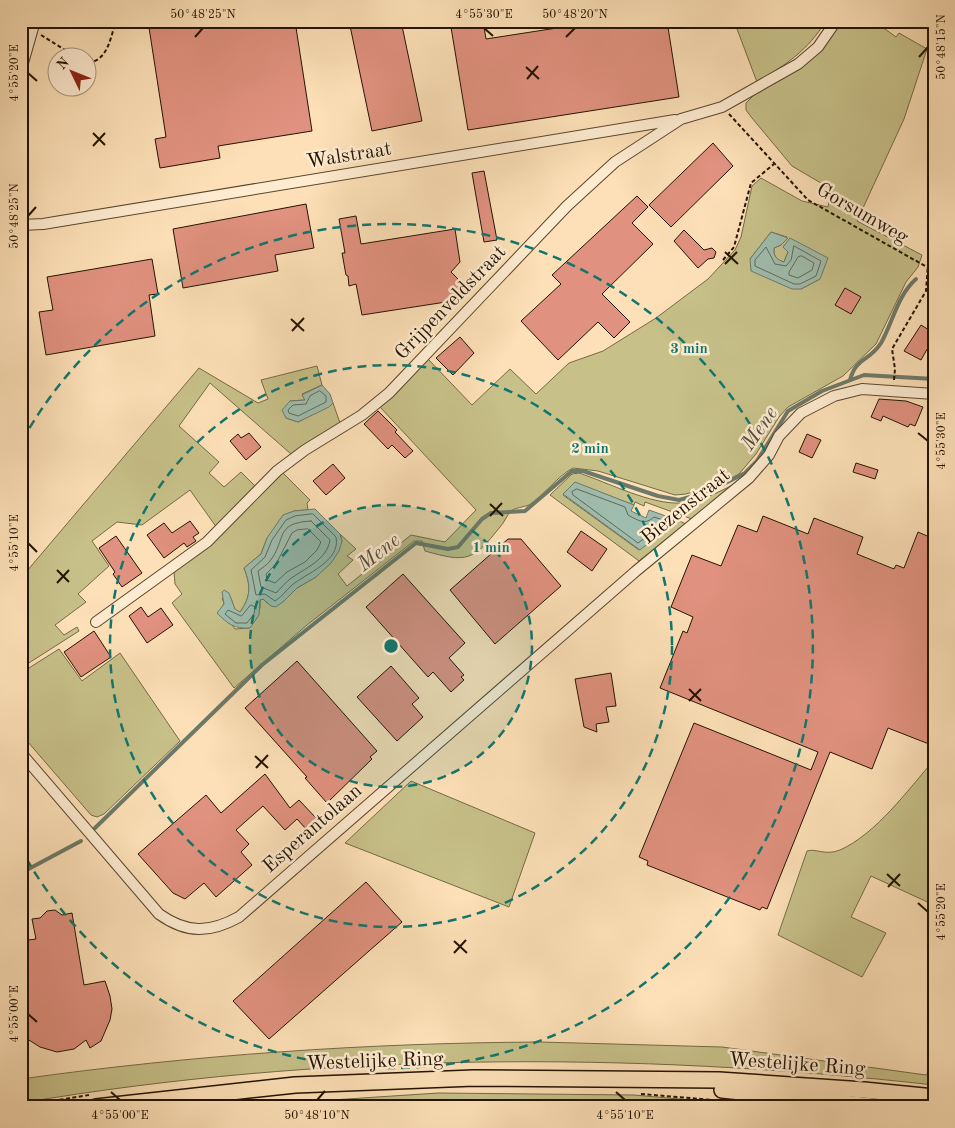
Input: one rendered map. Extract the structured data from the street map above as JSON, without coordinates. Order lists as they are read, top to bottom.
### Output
{
  "streets": {
    "main road": ["Westelijke Ring"],
    "street": [
      "Walstraat",
      "Grijpenveldstraat",
      "Biezenstraat",
      "Esperantolaan"
    ],
    "path": ["Gorsumweg"]
  },
  "crossings": [
    ["Walstraat", "Grijpenveldstraat"],
    ["Gorsumweg", "Grijpenveldstraat"],
    ["Biezenstraat", "Esperantolaan"]
  ],
  "water": ["Mene"],
  "north": "top left",
  "coordinates": [
    "50°48'25\"N",
    "4°55'30\"E",
    "50°48'20\"N",
    "50°48'15\"N",
    "4°55'20\"E",
    "4°55'10\"E",
    "4°55'00\"E",
    "50°48'10\"N"
  ],
  "rings": ["3 min", "2 min", "1 min"]
}
